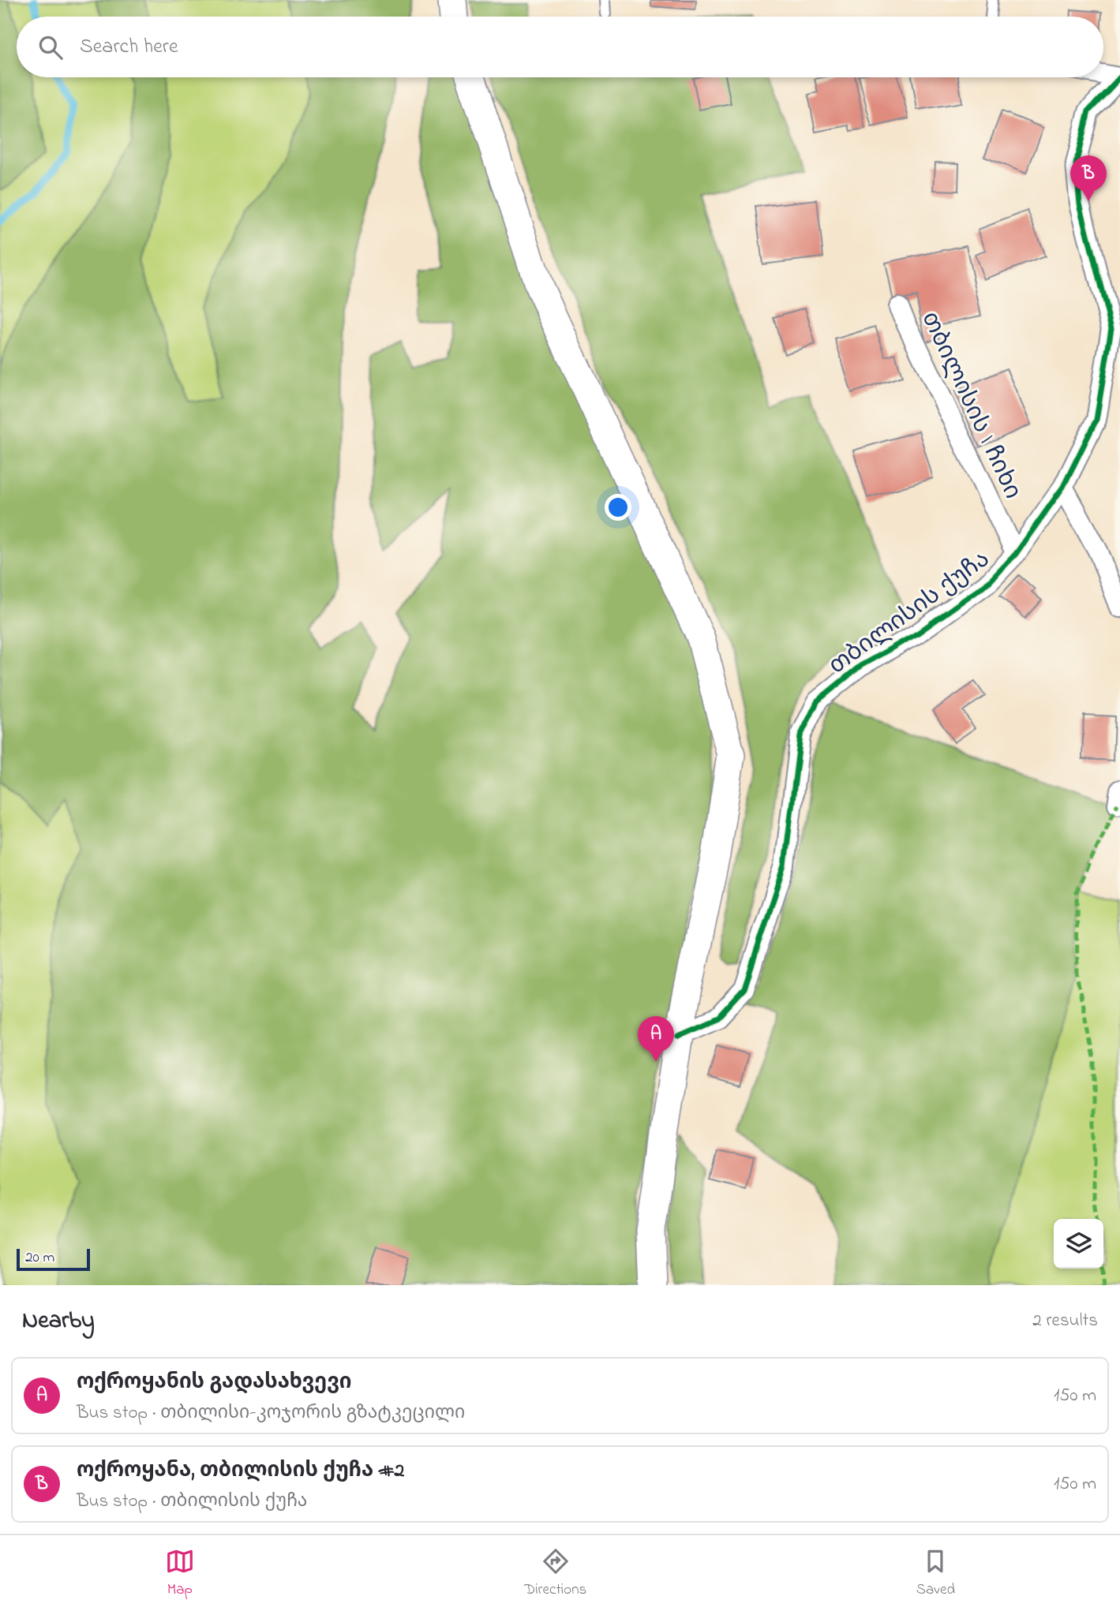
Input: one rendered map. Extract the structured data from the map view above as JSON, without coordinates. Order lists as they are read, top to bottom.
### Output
{
  "streets": {
    "street": ["თბილისის I ჩიხი", "თბილისის ქუჩა"]
  },
  "crossings": [
    ["თბილისის I ჩიხი", "თბილისის ქუჩა"]
  ],
  "scale_bar": "20 m",
  "page": {
    "search": "Search here",
    "pins": ["B", "A"],
    "scale": "20 m",
    "heading": ["Nearby", "2 results"],
    "list": [
      {
        "mark": "A",
        "name": "ოქროყანის გადასახვევი",
        "note": "Bus stop · თბილისი-კოჯორის გზატკეცილი",
        "value": "150 m"
      },
      {
        "mark": "B",
        "name": "ოქროყანა, თბილისის ქუჩა #2",
        "note": "Bus stop · თბილისის ქუჩა",
        "value": "150 m"
      }
    ],
    "nav": ["Map", "Directions", "Saved"]
  }
}
